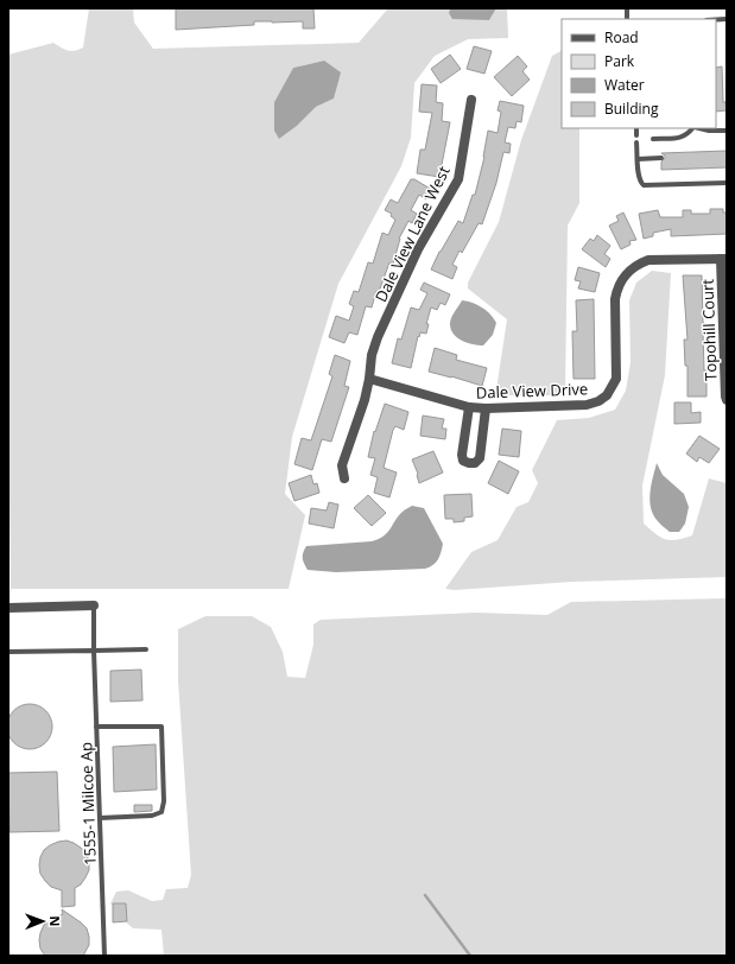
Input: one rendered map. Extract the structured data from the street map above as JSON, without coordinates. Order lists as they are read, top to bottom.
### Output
{
  "streets": {
    "street": ["Dale View Lane West", "Topohill Court", "Dale View Drive"],
    "lane": ["1555-1 Milcoe Ap"]
  },
  "crossings": [
    ["Dale View Lane West", "Dale View Drive"],
    ["Topohill Court", "Dale View Drive"]
  ],
  "legend": [
    "Road",
    "Park",
    "Water",
    "Building"
  ],
  "north": "right"
}
